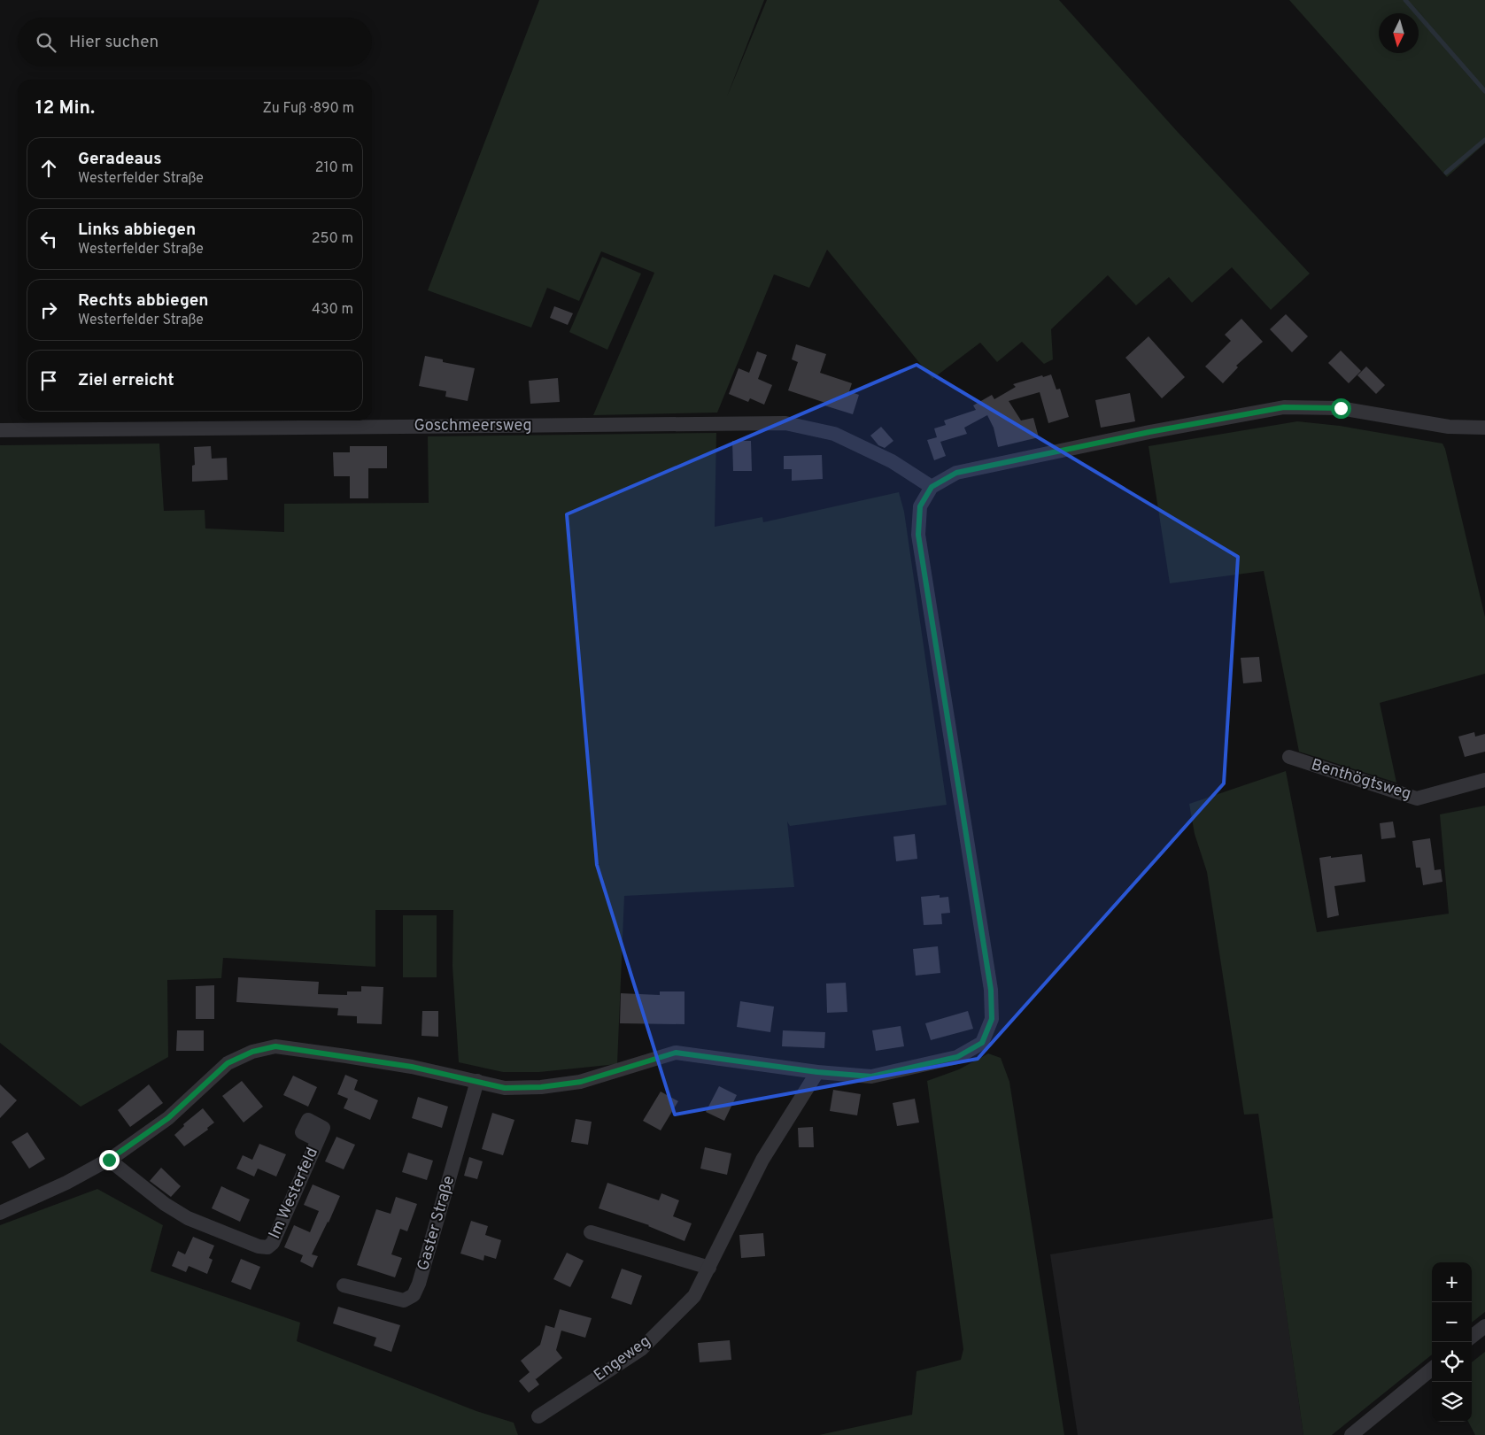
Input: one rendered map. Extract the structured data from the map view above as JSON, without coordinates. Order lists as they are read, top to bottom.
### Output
{
  "streets": {
    "street": [
      "Goschmeersweg",
      "Benthögtsweg",
      "Im Westerfeld",
      "Gaster Straße",
      "Engeweg"
    ]
  },
  "north": "bottom",
  "page": {
    "search": "Hier suchen",
    "heading": ["12 Min.", "Zu Fuß · 890 m"],
    "list": [
      ["Geradeaus", "Westerfelder Straße", "210 m"],
      ["Links abbiegen", "Westerfelder Straße", "250 m"],
      ["Rechts abbiegen", "Westerfelder Straße", "430 m"],
      "Ziel erreicht"
    ],
    "map_buttons": ["+", "−"]
  }
}
